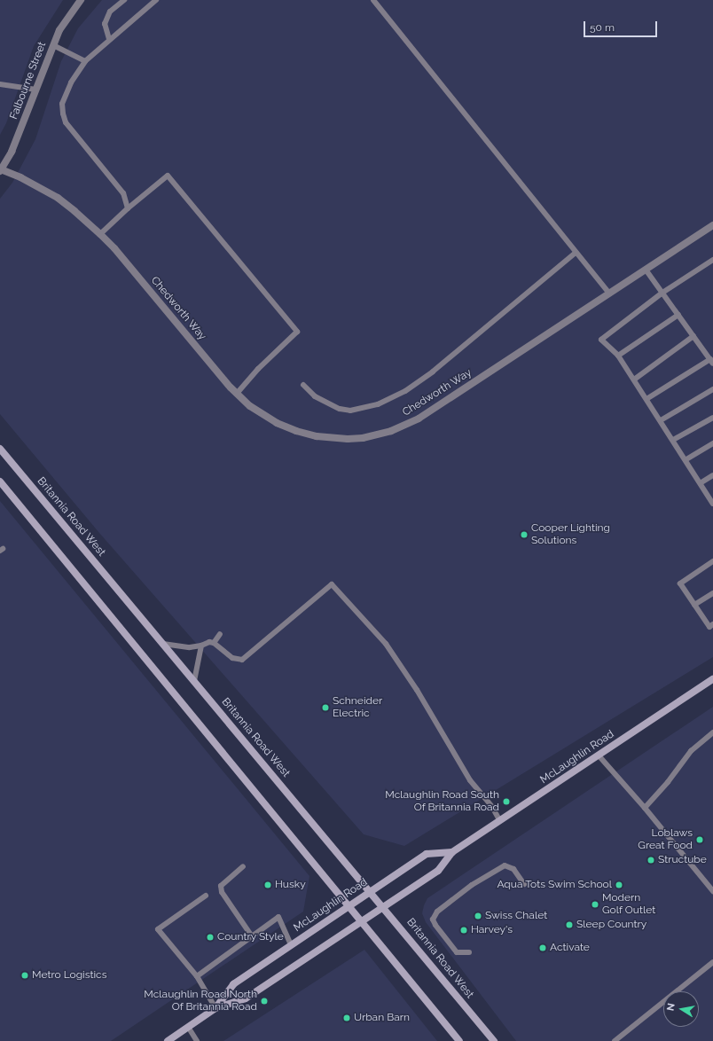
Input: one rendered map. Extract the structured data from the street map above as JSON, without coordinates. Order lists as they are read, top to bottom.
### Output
{
  "streets": {
    "main road": ["Britannia Road West", "McLaughlin Road"],
    "street": ["Falbourne Street", "Chedworth Way"]
  },
  "crossings": [
    ["Falbourne Street", "Chedworth Way"],
    ["Britannia Road West", "McLaughlin Road"]
  ],
  "places": [
    "Cooper Lighting Solutions",
    "Schneider Electric",
    "Mclaughlin Road South Of Britannia Road",
    "Loblaws Great Food",
    "Structube",
    "Husky",
    "Aqua Tots Swim School",
    "Modern Golf Outlet",
    "Swiss Chalet",
    "Sleep Country",
    "Harvey's",
    "Country Style",
    "Activate",
    "Metro Logistics",
    "Mclaughlin Road North Of Britannia Road",
    "Urban Barn"
  ],
  "scale_bar": "50 m",
  "north": "left"
}
